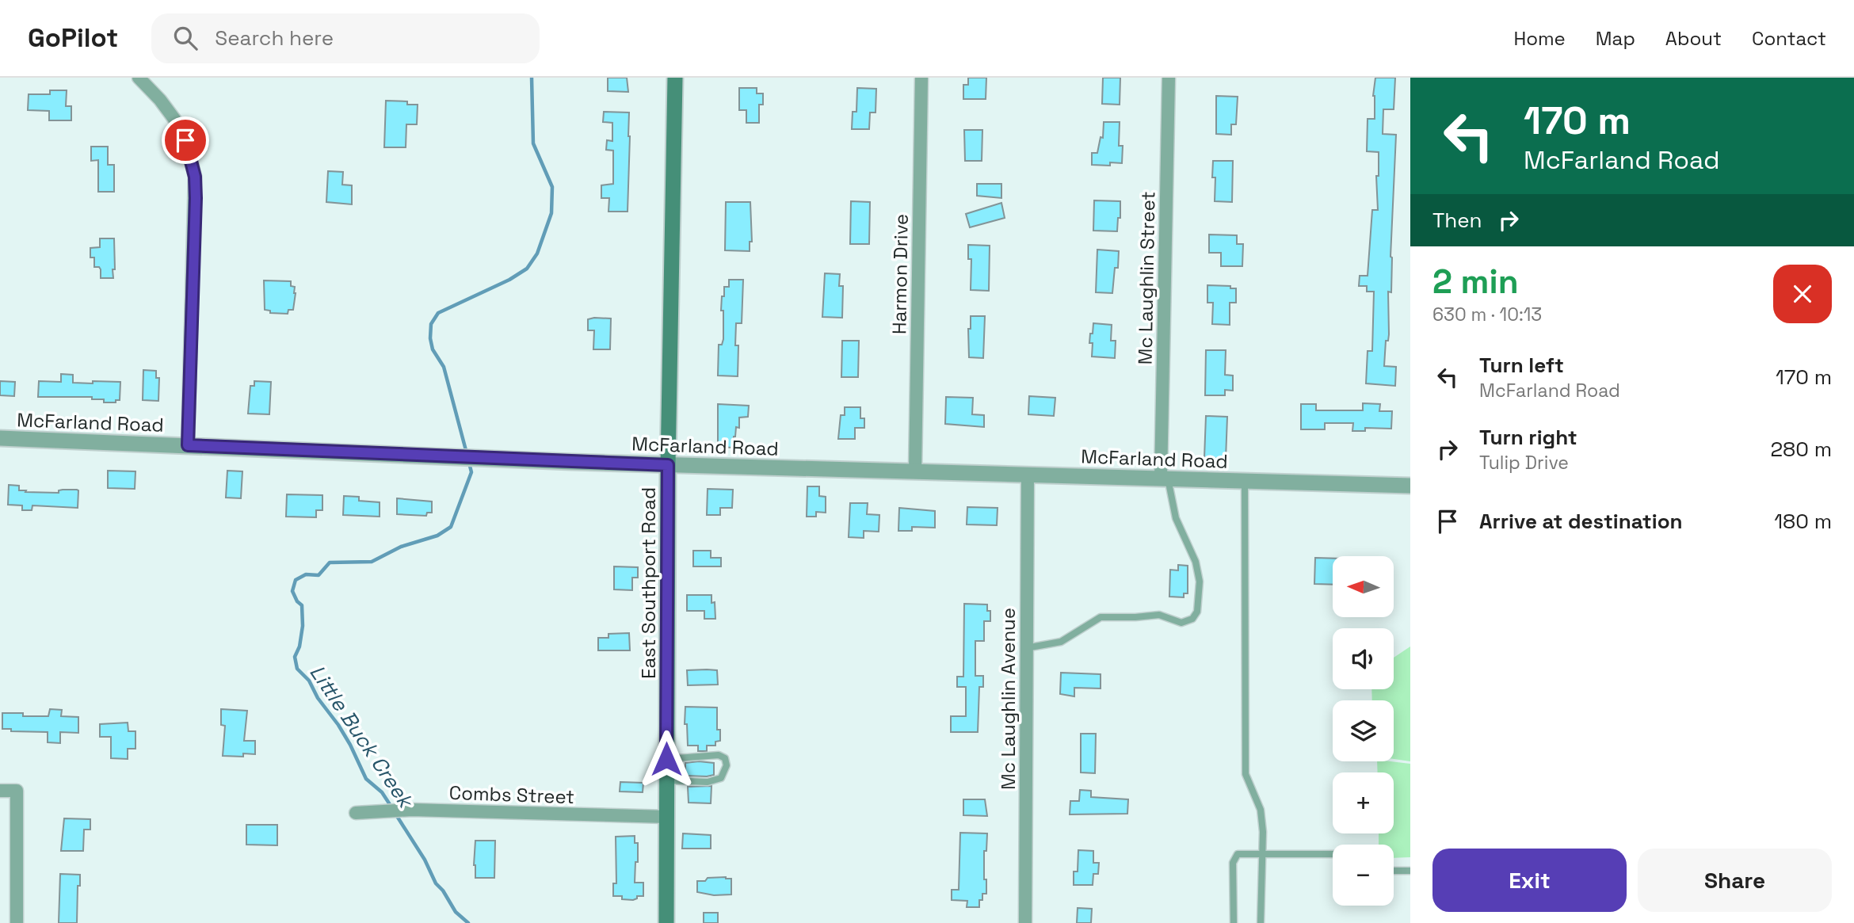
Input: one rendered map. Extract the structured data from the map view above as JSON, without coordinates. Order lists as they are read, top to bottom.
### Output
{
  "streets": {
    "main road": ["East Southport Road"],
    "street": [
      "Harmon Drive",
      "Mc Laughlin Street",
      "McFarland Road",
      "Mc Laughlin Avenue",
      "Combs Street"
    ]
  },
  "crossings": [
    ["Harmon Drive", "McFarland Road"],
    ["Mc Laughlin Street", "McFarland Road"],
    ["McFarland Road", "East Southport Road"],
    ["McFarland Road", "Mc Laughlin Avenue"],
    ["East Southport Road", "Combs Street"]
  ],
  "water": ["Little Buck Creek"],
  "north": "left",
  "page": {
    "header": "GoPilot",
    "search": "Search here",
    "nav": [
      "Home",
      "Map",
      "About",
      "Contact"
    ],
    "turn": ["170 m", "McFarland Road"],
    "then": "Then",
    "heading": ["2 min", "630 m · 10:13"],
    "list": [
      {
        "name": "Turn left",
        "note": "McFarland Road",
        "value": "170 m"
      },
      {
        "name": "Turn right",
        "note": "Tulip Drive",
        "value": "280 m"
      },
      {
        "name": "Arrive at destination",
        "value": "180 m"
      }
    ],
    "map_buttons": ["+", "−"],
    "buttons": ["Exit", "Share"]
  }
}
